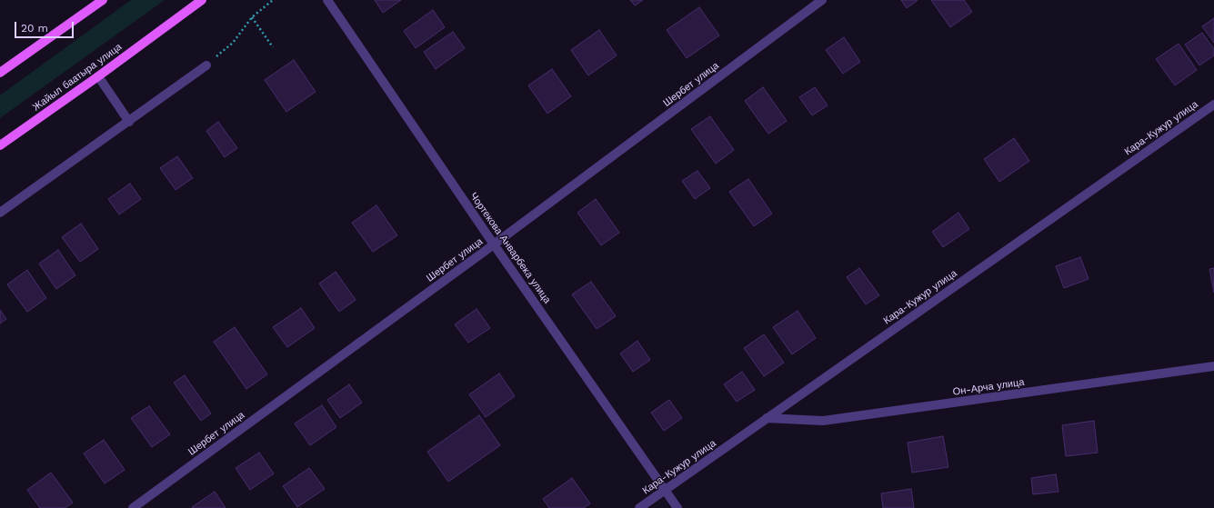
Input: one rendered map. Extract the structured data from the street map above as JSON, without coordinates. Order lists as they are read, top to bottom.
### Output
{
  "streets": {
    "main road": ["Жайыл баатыра улица"],
    "street": [
      "Шербет улица",
      "Кара-Кужур улица",
      "Чортекова Анварбека улица",
      "Он-Арча улица"
    ]
  },
  "crossings": [
    ["Шербет улица", "Чортекова Анварбека улица"],
    ["Кара-Кужур улица", "Чортекова Анварбека улица"],
    ["Кара-Кужур улица", "Он-Арча улица"]
  ],
  "scale_bar": "20 m"
}
